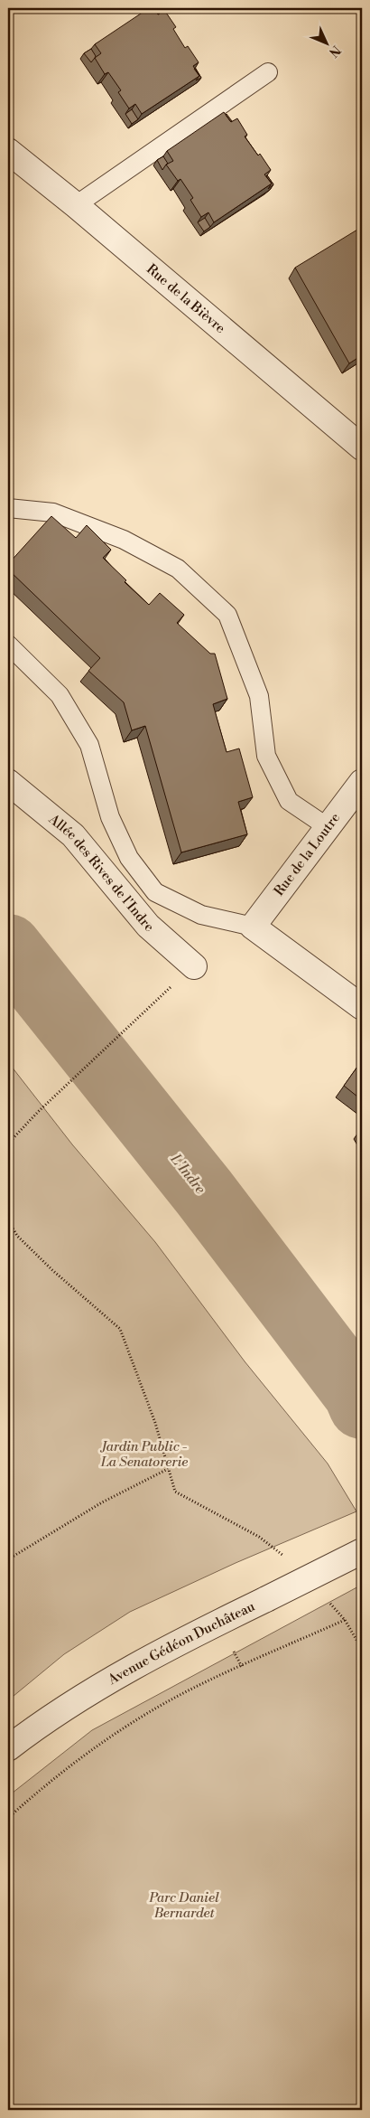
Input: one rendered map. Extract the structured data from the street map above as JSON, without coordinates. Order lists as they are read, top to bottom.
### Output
{
  "streets": {
    "street": [
      "Rue de la Bièvre",
      "Rue de la Loutre",
      "Allée des Rives de l'Indre",
      "Avenue Gédéon Duchâteau"
    ]
  },
  "water": ["L'Indre"],
  "parks": ["Jardin Public - La Senatorerie", "Parc Daniel Bernardet"],
  "north": "bottom right"
}
